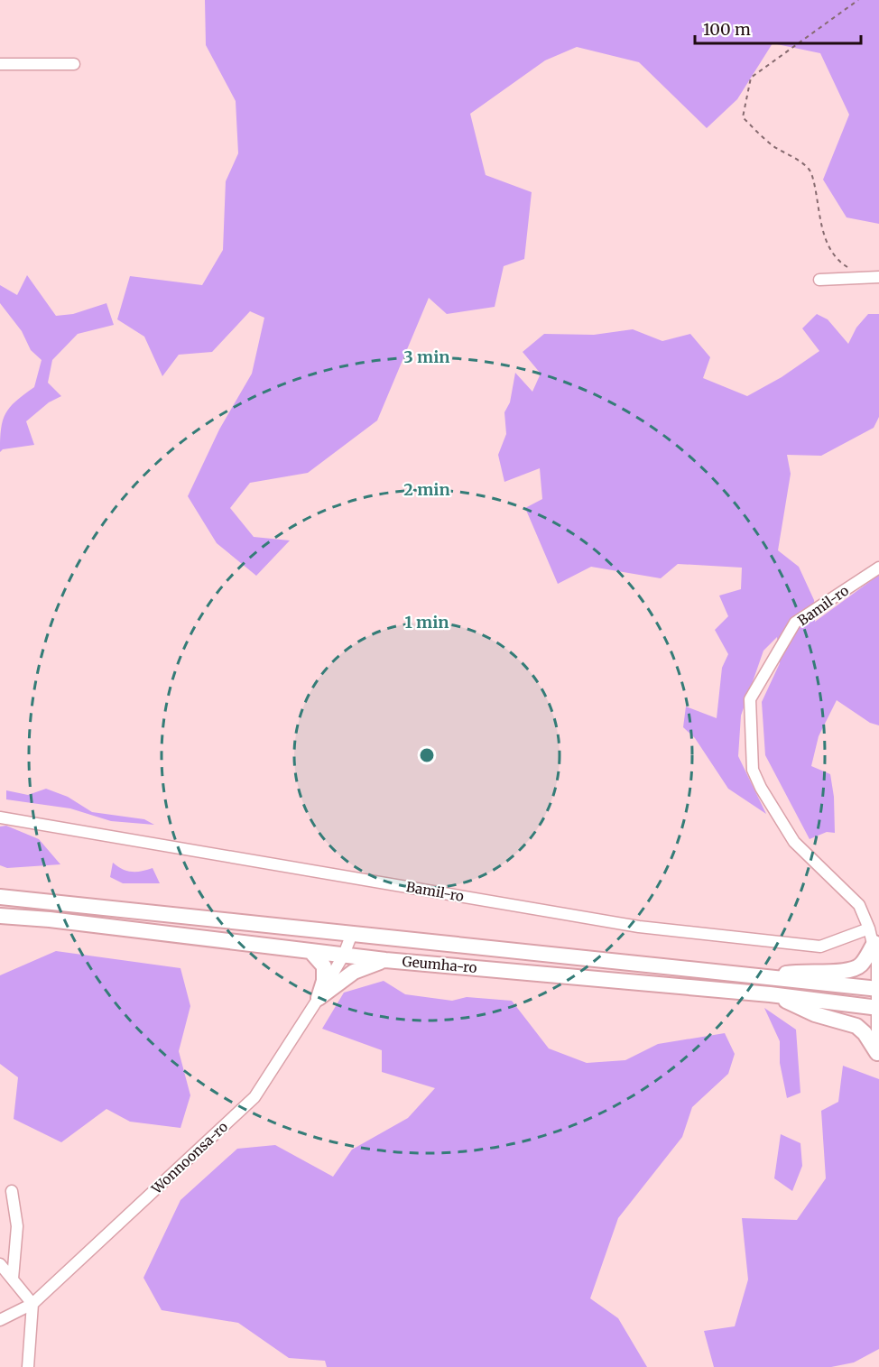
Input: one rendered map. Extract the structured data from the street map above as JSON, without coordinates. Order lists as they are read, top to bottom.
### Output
{
  "streets": {
    "main road": ["Geumha-ro"],
    "street": ["Bamil-ro", "Wonnoonsa-ro"]
  },
  "crossings": [
    ["Bamil-ro", "Geumha-ro"],
    ["Geumha-ro", "Wonnoonsa-ro"]
  ],
  "scale_bar": "100 m",
  "rings": ["3 min", "2 min", "1 min"]
}
